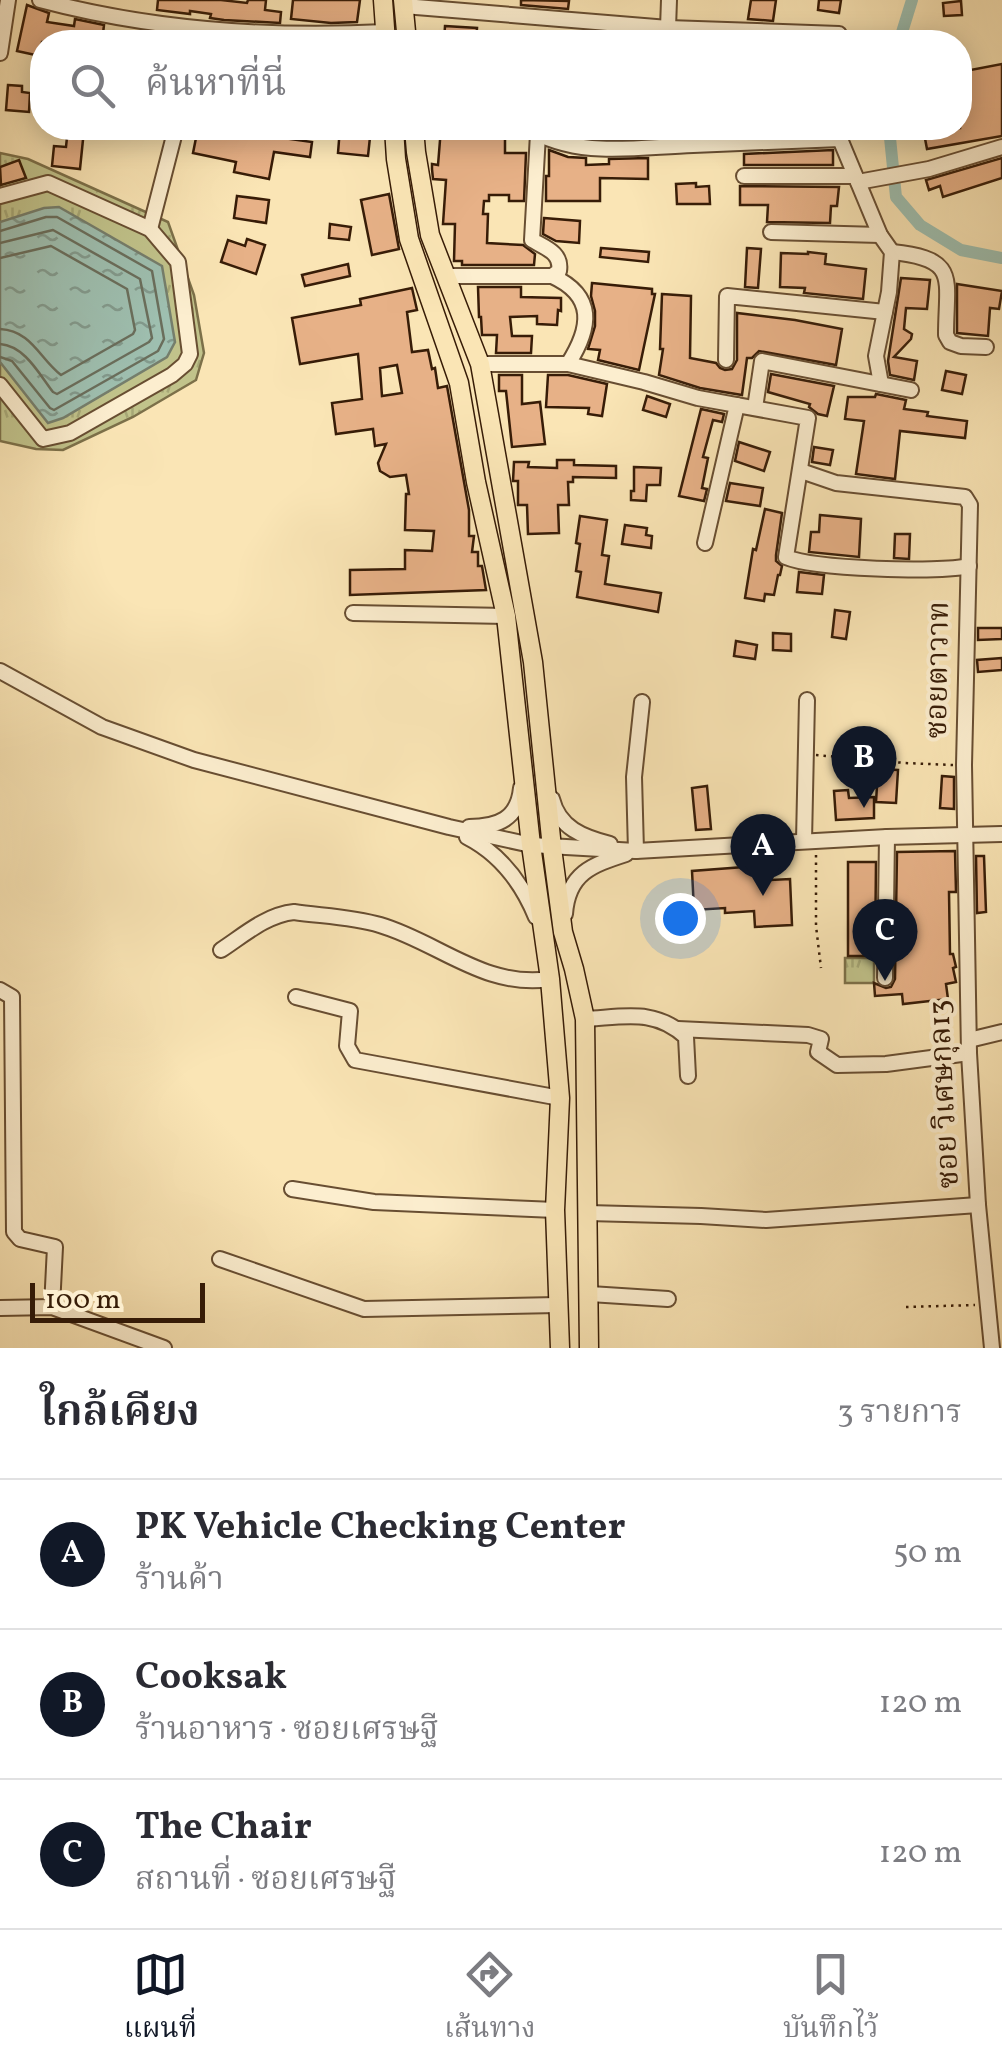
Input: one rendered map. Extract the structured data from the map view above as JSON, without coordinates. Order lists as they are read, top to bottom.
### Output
{
  "streets": {
    "street": ["ซอยตาวาท", "ซอย วิเศษกุล13"]
  },
  "crossings": [
    ["ซอยตาวาท", "ซอย วิเศษกุล13"]
  ],
  "scale_bar": "100 m",
  "page": {
    "search": "ค้นหาที่นี่",
    "pins": ["B", "A", "C"],
    "scale": "100 m",
    "heading": ["ใกล้เคียง", "3 รายการ"],
    "list": [
      {
        "mark": "A",
        "name": "PK Vehicle Checking Center",
        "note": "ร้านค้า",
        "value": "50 m"
      },
      {
        "mark": "B",
        "name": "Cooksak",
        "note": "ร้านอาหาร · ซอยเศรษฐี",
        "value": "120 m"
      },
      {
        "mark": "C",
        "name": "The Chair",
        "note": "สถานที่ · ซอยเศรษฐี",
        "value": "120 m"
      }
    ],
    "nav": ["แผนที่", "เส้นทาง", "บันทึกไว้"]
  }
}
